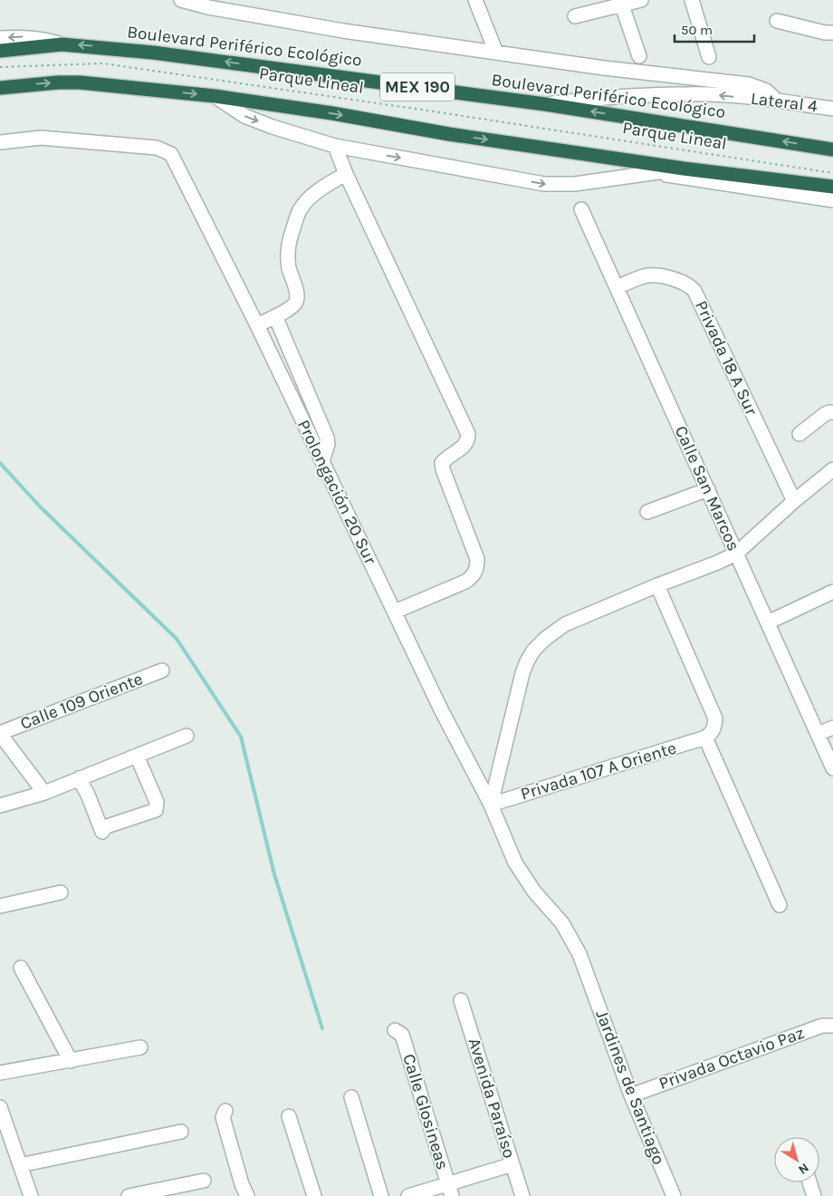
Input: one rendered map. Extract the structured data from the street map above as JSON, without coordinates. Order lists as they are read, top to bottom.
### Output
{
  "streets": {
    "highway": ["Boulevard Periférico Ecológico", "MEX 190"],
    "street": [
      "Lateral 4",
      "Privada 18 A Sur",
      "Calle San Marcos",
      "Prolongación 20 Sur",
      "Calle 109 Oriente",
      "Privada 107 A Oriente",
      "Privada Octavio Paz",
      "Jardines de Santiago",
      "Avenida Paraíso",
      "Calle Glosineas"
    ],
    "path": ["Parque Lineal"]
  },
  "crossings": [
    ["Boulevard Periférico Ecológico", "Lateral 4"],
    ["Privada 18 A Sur", "Calle San Marcos"],
    ["Prolongación 20 Sur", "Privada 107 A Oriente"],
    ["Prolongación 20 Sur", "Jardines de Santiago"],
    ["Privada Octavio Paz", "Jardines de Santiago"]
  ],
  "scale_bar": "50 m",
  "north": "bottom right"
}
